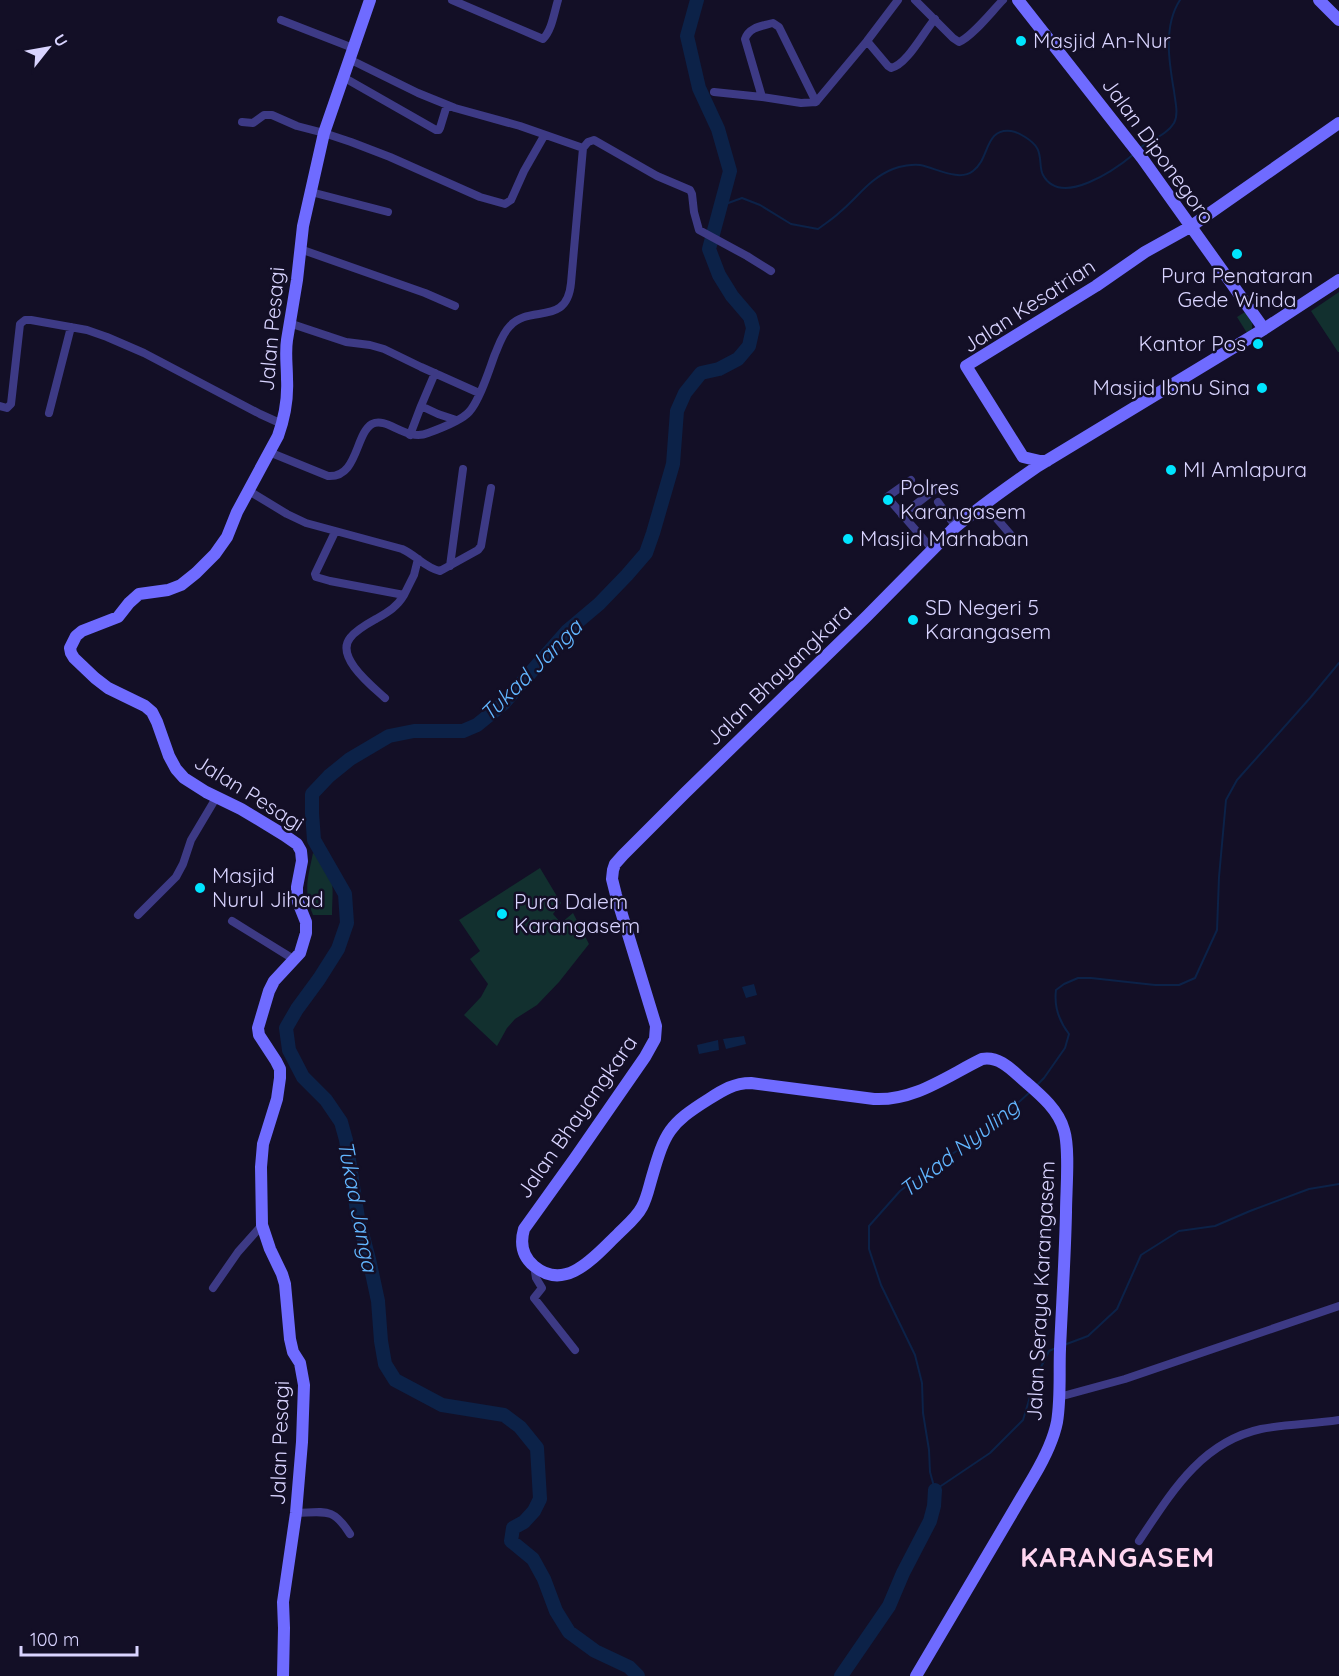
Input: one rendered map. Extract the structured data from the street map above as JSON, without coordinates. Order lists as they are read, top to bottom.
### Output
{
  "streets": {
    "street": [
      "Jalan Diponegoro",
      "Jalan Kesatrian",
      "Jalan Pesagi",
      "Jalan Bhayangkara",
      "Jalan Seraya Karangasem"
    ]
  },
  "crossings": [
    ["Jalan Diponegoro", "Jalan Kesatrian"],
    ["Jalan Diponegoro", "Jalan Bhayangkara"],
    ["Jalan Bhayangkara", "Jalan Seraya Karangasem"]
  ],
  "districts": ["KARANGASEM"],
  "water": ["Tukad Janga", "Tukad Nyuling"],
  "places": [
    "Masjid An-Nur",
    "Pura Penataran Gede Winda",
    "Kantor Pos",
    "Masjid Ibnu Sina",
    "MI Amlapura",
    "Polres Karangasem",
    "Masjid Marhaban",
    "SD Negeri 5 Karangasem",
    "Masjid Nurul Jihad",
    "Pura Dalem Karangasem"
  ],
  "scale_bar": "100 m",
  "north": "top right"
}
